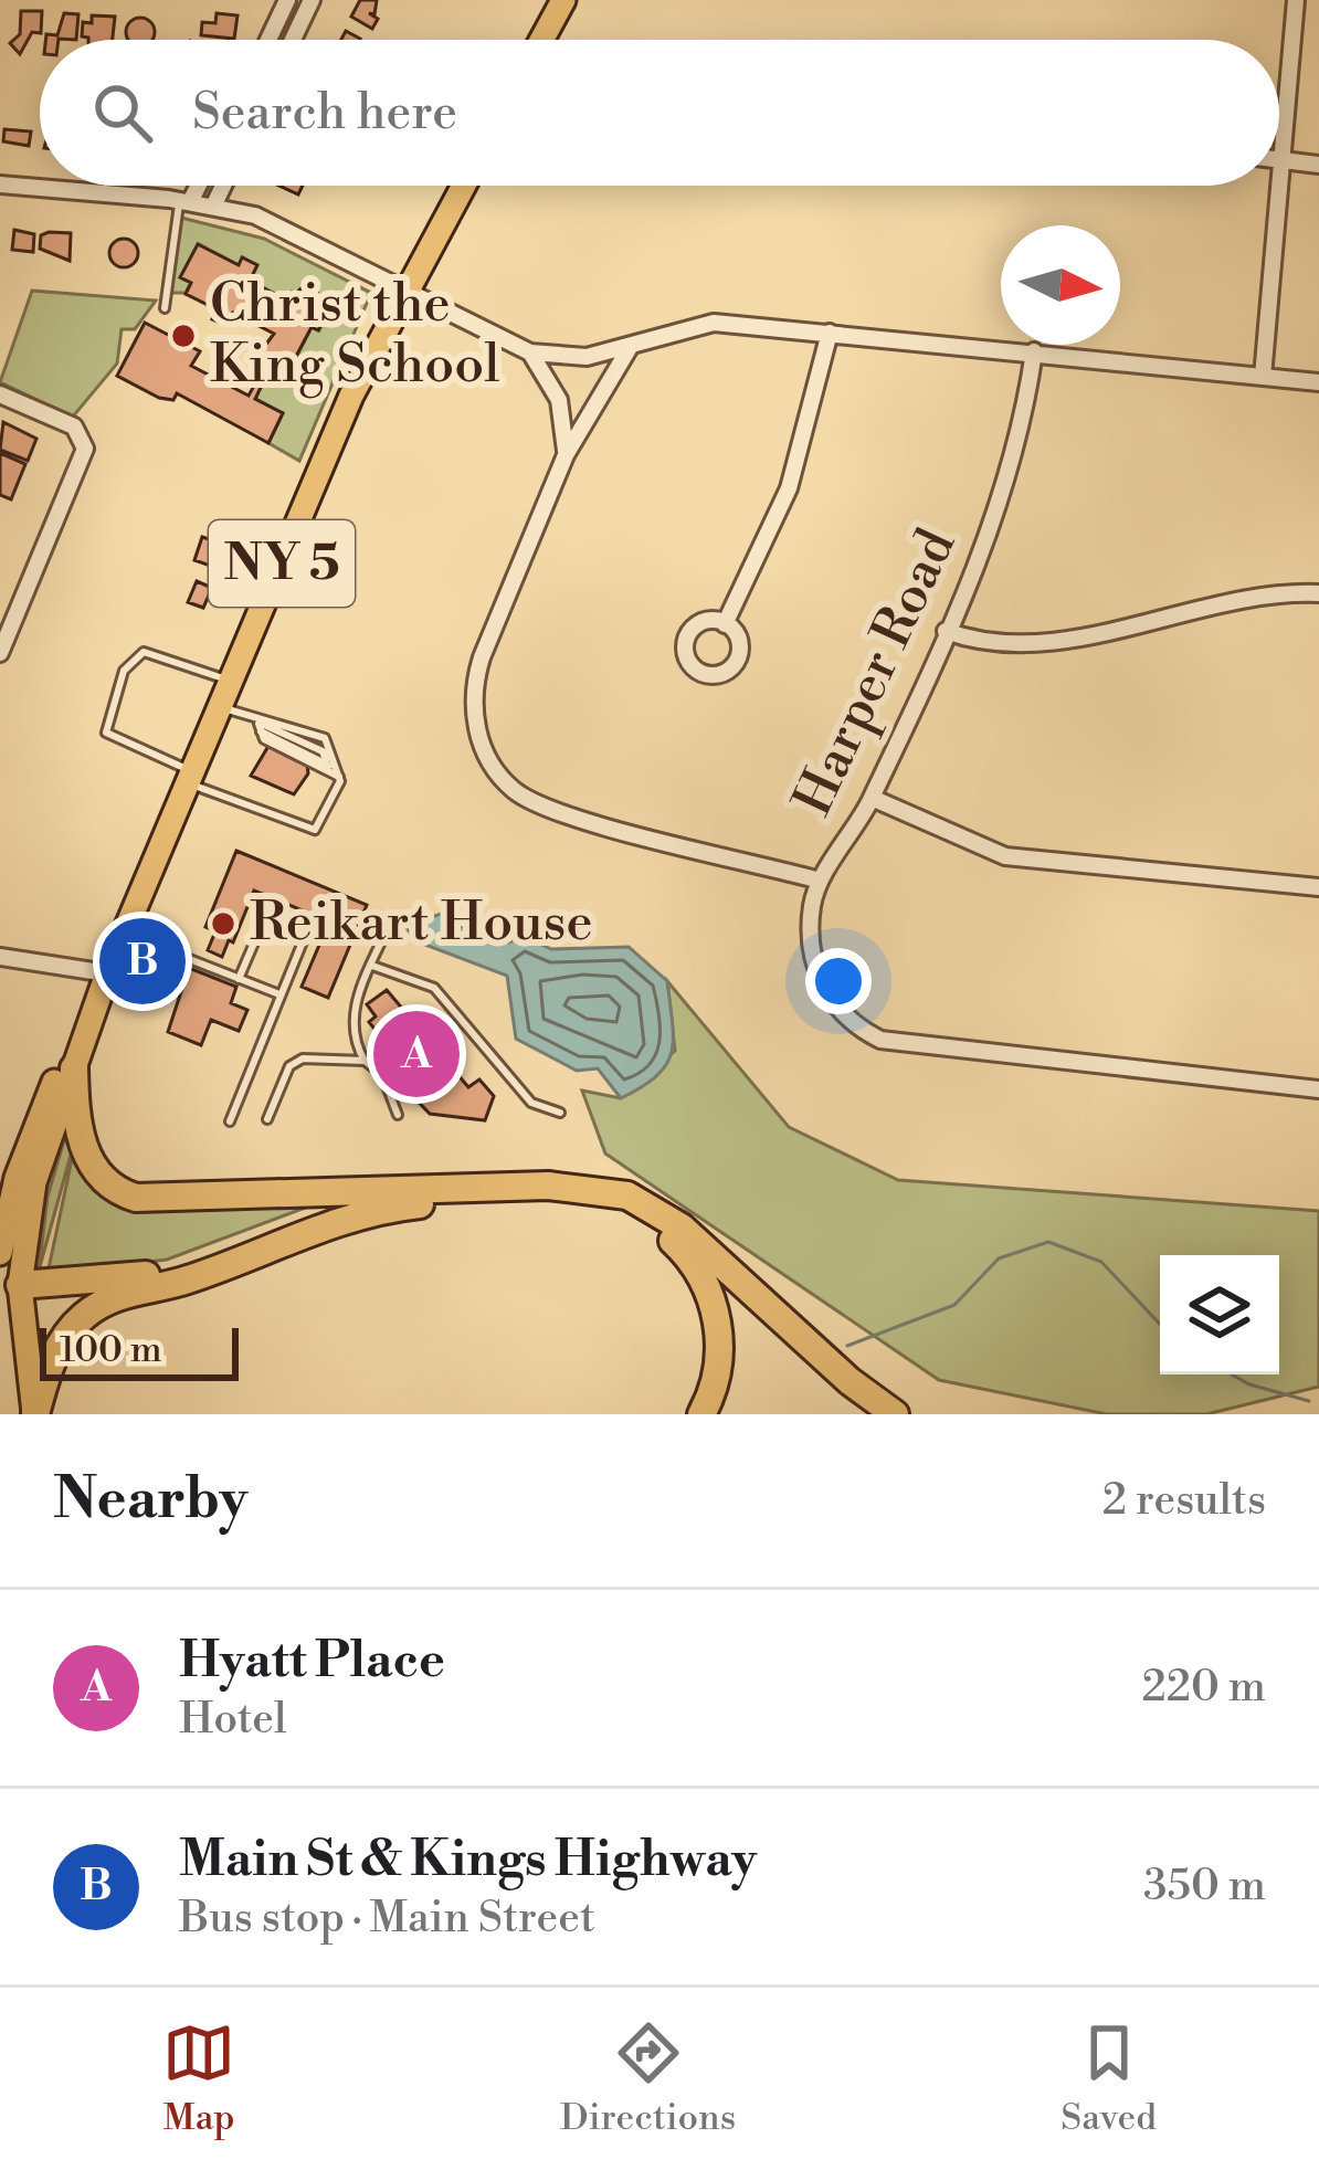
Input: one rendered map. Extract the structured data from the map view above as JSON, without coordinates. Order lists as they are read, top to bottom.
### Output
{
  "streets": {
    "main road": ["NY 5"],
    "street": ["Harper Road"]
  },
  "places": ["Christ the King School", "Reikart House"],
  "scale_bar": "100 m",
  "north": "right",
  "page": {
    "search": "Search here",
    "pins": ["B", "A"],
    "scale": "100 m",
    "heading": ["Nearby", "2 results"],
    "list": [
      {
        "mark": "A",
        "name": "Hyatt Place",
        "note": "Hotel",
        "value": "220 m"
      },
      {
        "mark": "B",
        "name": "Main St & Kings Highway",
        "note": "Bus stop · Main Street",
        "value": "350 m"
      }
    ],
    "nav": ["Map", "Directions", "Saved"]
  }
}
